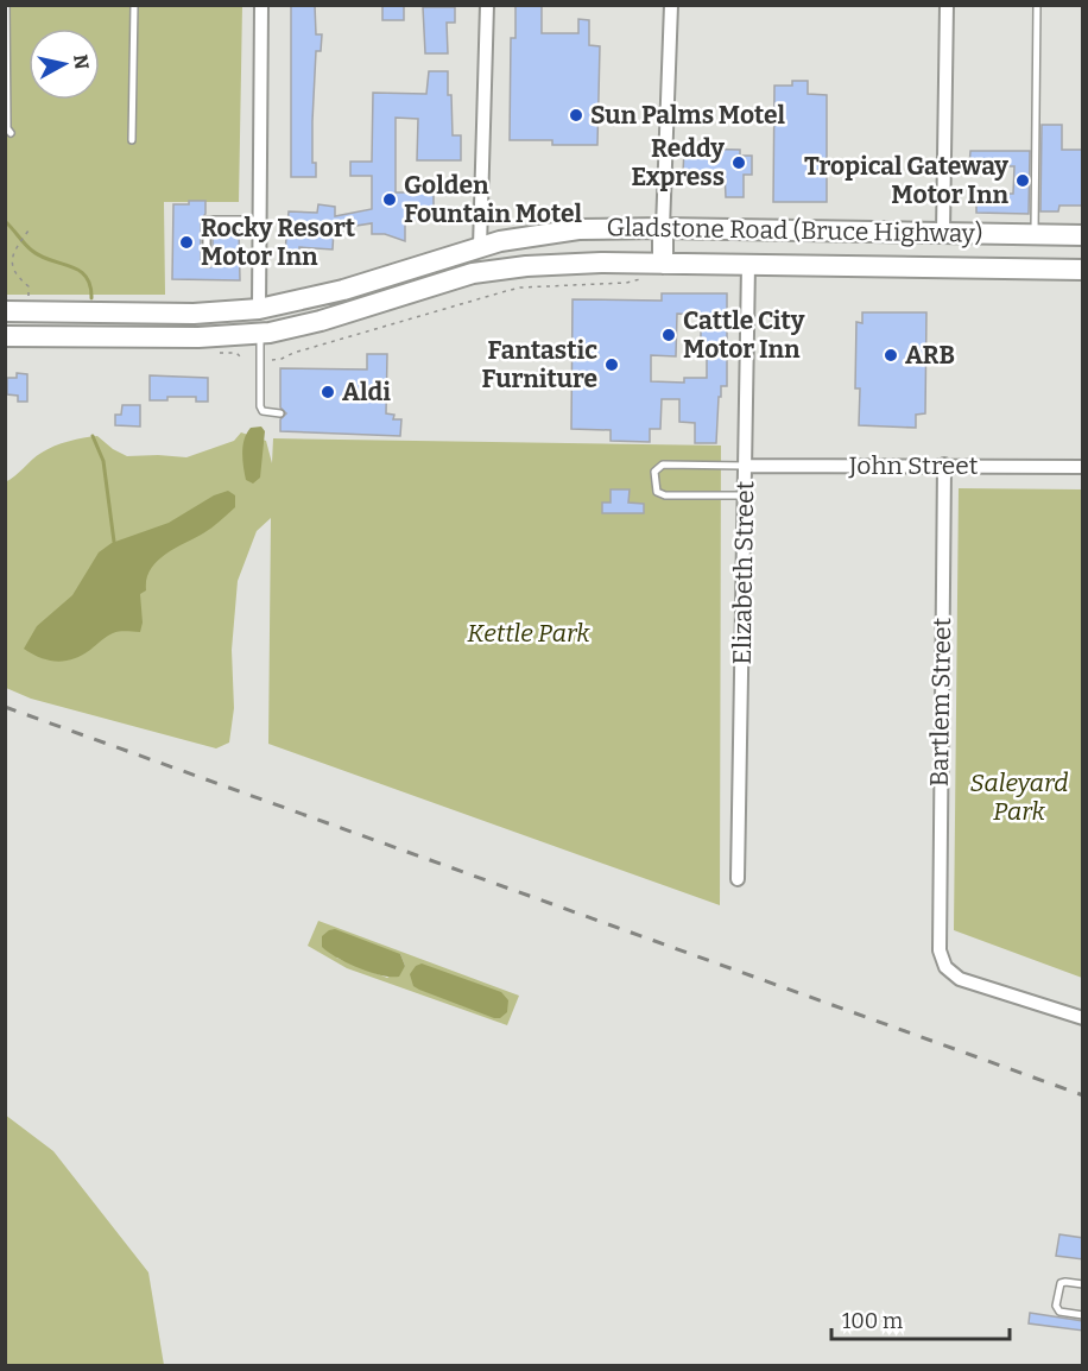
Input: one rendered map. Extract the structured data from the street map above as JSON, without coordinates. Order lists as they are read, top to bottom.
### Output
{
  "streets": {
    "highway": ["Gladstone Road (Bruce Highway)"],
    "street": ["John Street", "Elizabeth Street", "Bartlem Street"]
  },
  "crossings": [
    ["Gladstone Road (Bruce Highway)", "Elizabeth Street"],
    ["John Street", "Elizabeth Street"],
    ["John Street", "Bartlem Street"]
  ],
  "parks": ["Kettle Park", "Saleyard Park"],
  "places": [
    "Sun Palms Motel",
    "Reddy Express",
    "Tropical Gateway Motor Inn",
    "Golden Fountain Motel",
    "Rocky Resort Motor Inn",
    "Cattle City Motor Inn",
    "ARB",
    "Fantastic Furniture",
    "Aldi"
  ],
  "scale_bar": "100 m",
  "north": "right"
}
